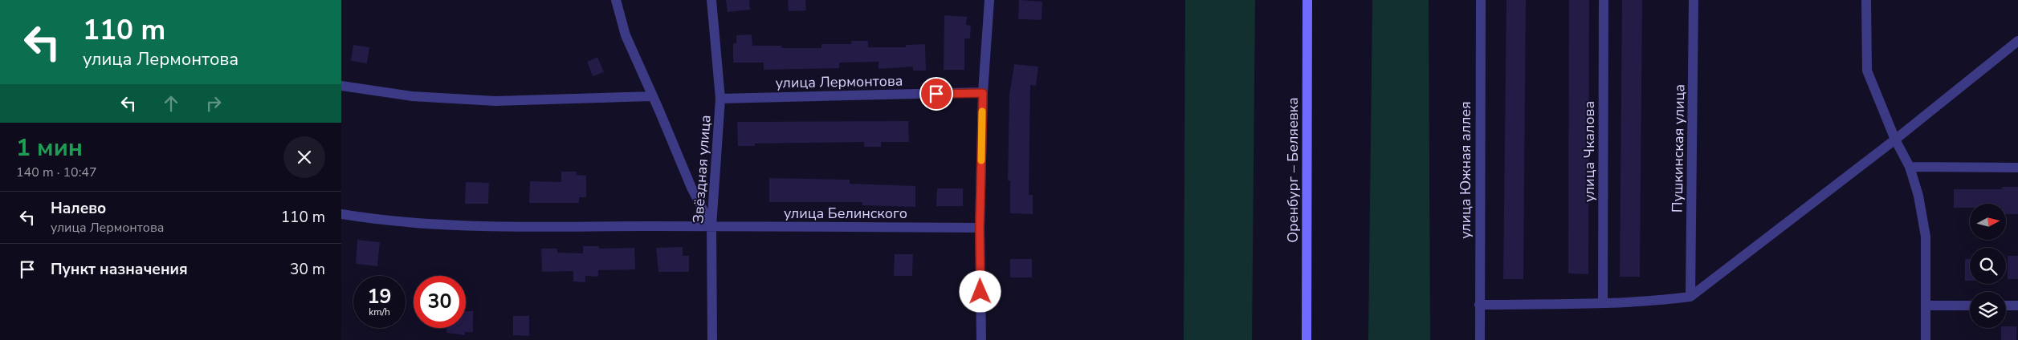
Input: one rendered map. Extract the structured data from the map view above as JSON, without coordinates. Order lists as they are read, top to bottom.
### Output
{
  "streets": {
    "main road": ["Оренбург – Беляевка"],
    "street": [
      "улица Лермонтова",
      "Пушкинская улица",
      "улица Чкалова",
      "Звёздная улица",
      "улица Южная аллея",
      "улица Белинского"
    ]
  },
  "crossings": [
    ["улица Лермонтова", "Звёздная улица"],
    ["Звёздная улица", "улица Белинского"]
  ],
  "north": "right",
  "page": {
    "turn": ["110 m", "улица Лермонтова"],
    "heading": ["1 мин", "140 m · 10:47"],
    "list": [
      {
        "name": "Налево",
        "note": "улица Лермонтова",
        "value": "110 m"
      },
      {
        "name": "Пункт назначения",
        "value": "30 m"
      }
    ],
    "speed": "19 km/h",
    "limit": "30"
  }
}
